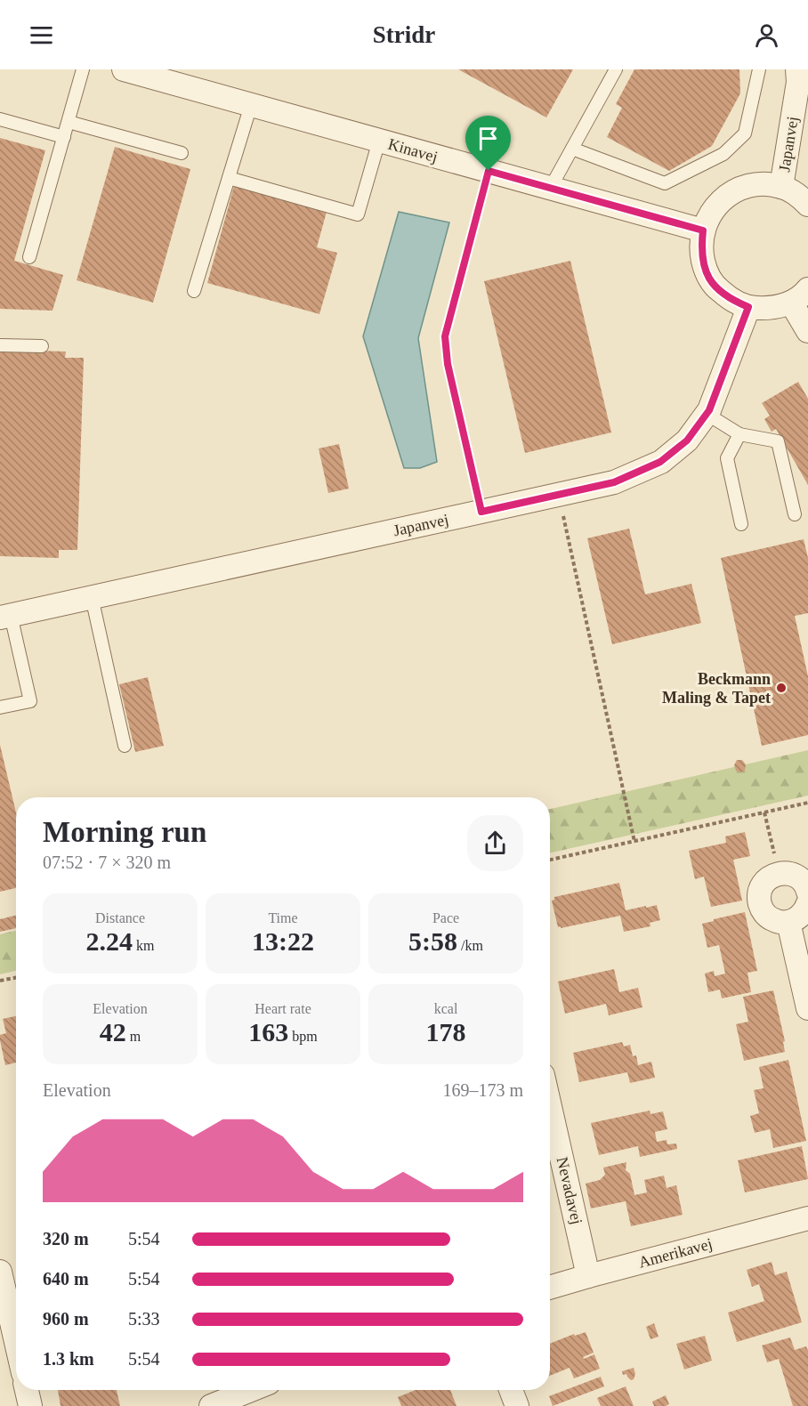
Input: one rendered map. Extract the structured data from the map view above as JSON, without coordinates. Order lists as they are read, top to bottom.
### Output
{
  "streets": {
    "street": [
      "Japanvej",
      "Kinavej",
      "Nevadavej",
      "Amerikavej"
    ]
  },
  "crossings": [
    ["Nevadavej", "Amerikavej"]
  ],
  "places": ["Beckmann Maling & Tapet"],
  "page": {
    "header": "Stridr",
    "heading": ["Morning run", "07:52 · 7 × 320 m"],
    "stats": [
      ["Distance", "2.24 km"],
      ["Time", "13:22"],
      ["Pace", "5:58 /km"],
      ["Elevation", "42 m"],
      ["Heart rate", "163 bpm"],
      ["kcal", "178"]
    ],
    "chart": ["Elevation", "169–173 m"],
    "list": [
      {
        "name": "320 m",
        "note": "5:54"
      },
      {
        "name": "640 m",
        "note": "5:54"
      },
      {
        "name": "960 m",
        "note": "5:33"
      },
      {
        "name": "1.3 km",
        "note": "5:54"
      }
    ]
  }
}
